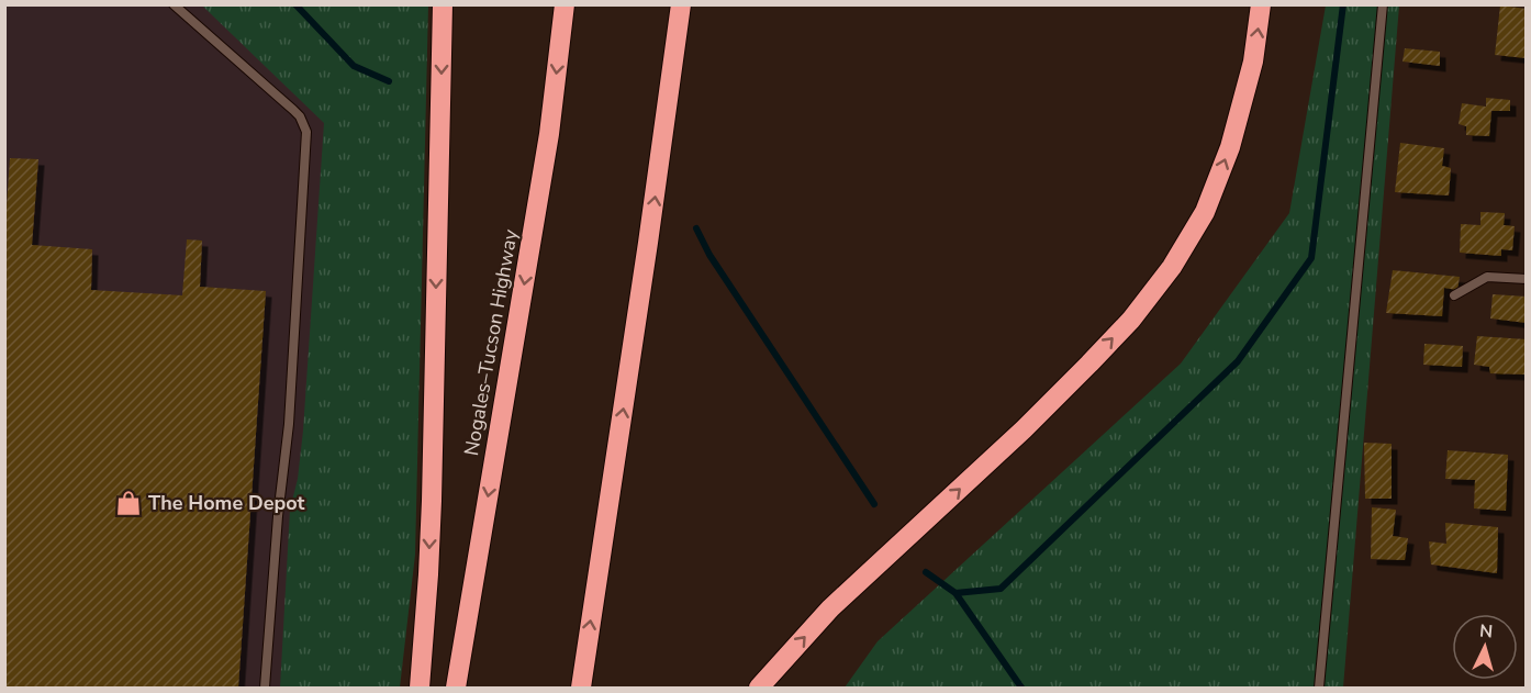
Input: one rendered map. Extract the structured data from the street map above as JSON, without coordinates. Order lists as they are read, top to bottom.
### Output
{
  "streets": {
    "highway": ["Nogales–Tucson Highway"]
  },
  "places": {
    "shop": ["The Home Depot"]
  },
  "north": "top"
}
